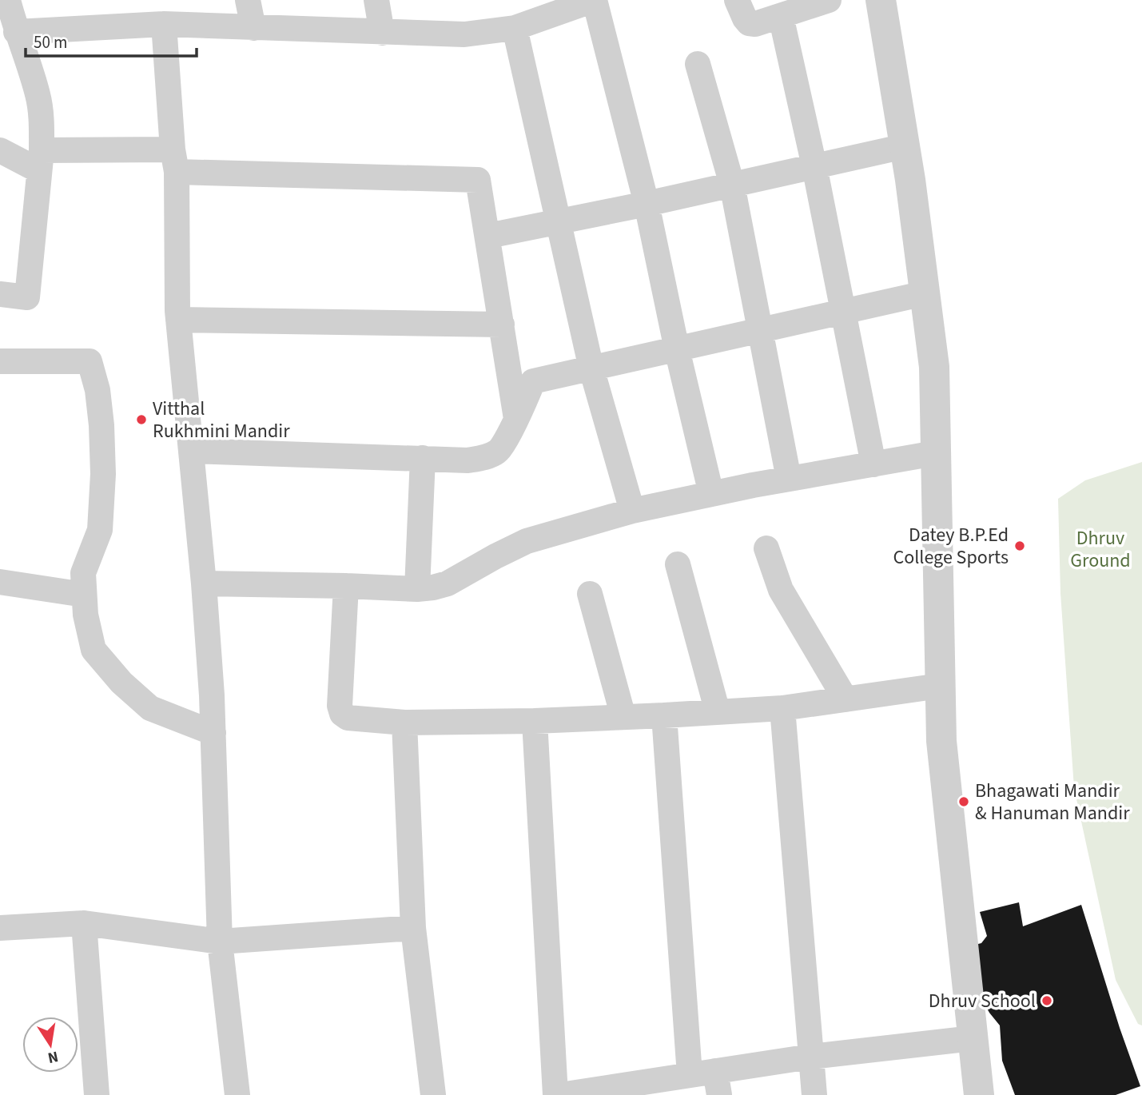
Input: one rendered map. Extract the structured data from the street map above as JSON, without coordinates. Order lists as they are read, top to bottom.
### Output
{
  "parks": ["Dhruv Ground"],
  "places": [
    "Vitthal Rukhmini Mandir",
    "Datey B.P.Ed College Sports",
    "Bhagawati Mandir & Hanuman Mandir",
    "Dhruv School"
  ],
  "scale_bar": "50 m",
  "north": "bottom"
}
